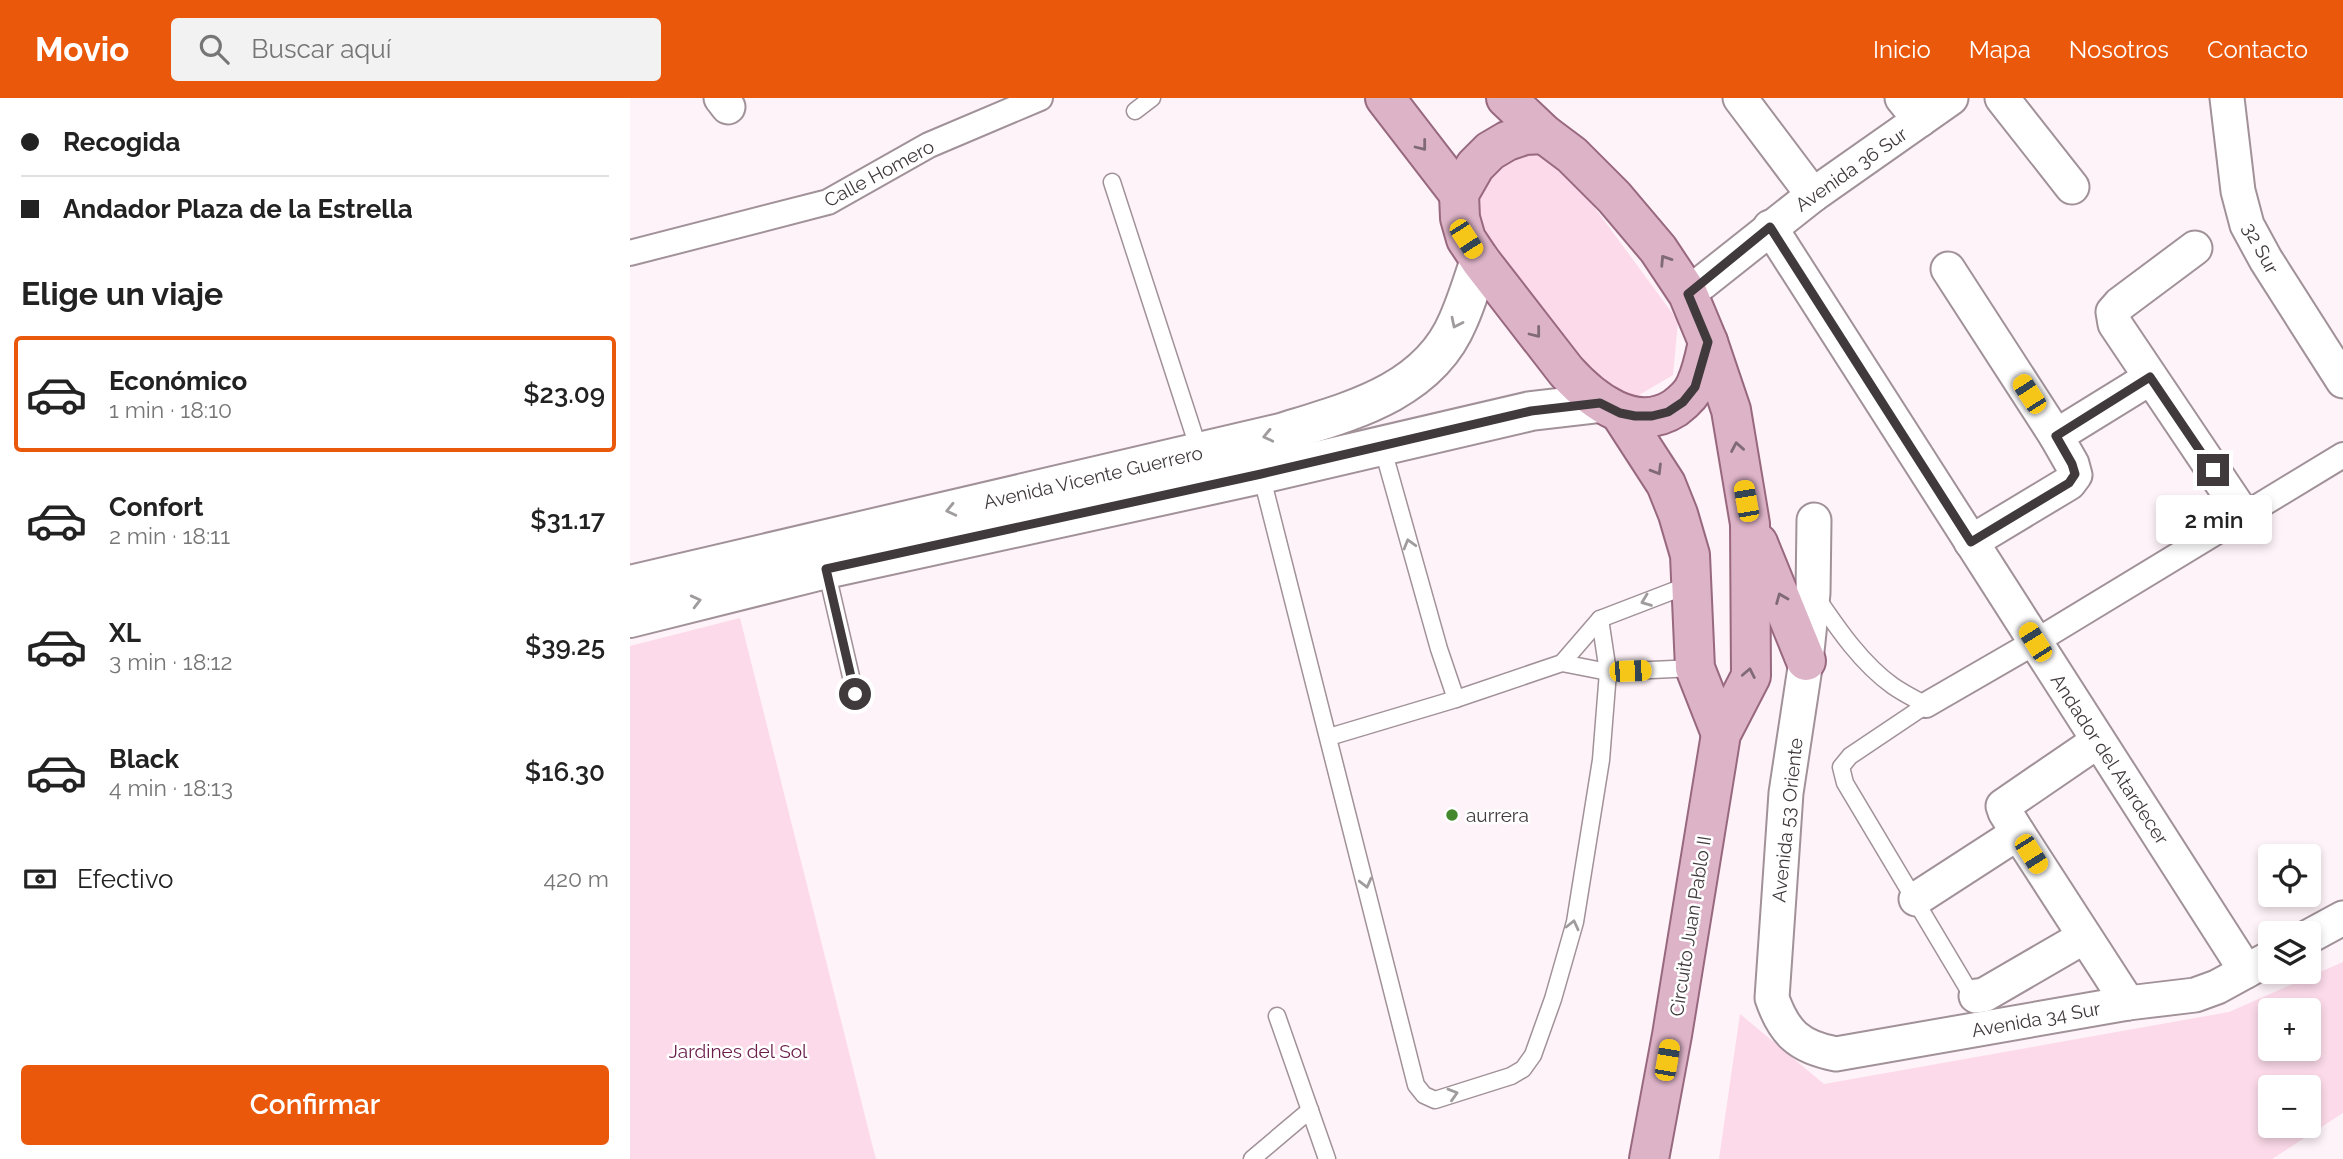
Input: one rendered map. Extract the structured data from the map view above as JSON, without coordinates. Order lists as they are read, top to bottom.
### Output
{
  "streets": {
    "main road": ["Avenida Vicente Guerrero", "Circuito Juan Pablo II"],
    "street": [
      "Avenida 36 Sur",
      "Calle Homero",
      "32 Sur",
      "Andador del Atardecer",
      "Avenida 53 Oriente",
      "Avenida 34 Sur"
    ]
  },
  "crossings": [
    ["Avenida 36 Sur", "Andador del Atardecer"],
    ["Avenida 36 Sur", "Circuito Juan Pablo II"],
    ["Andador del Atardecer", "Avenida 34 Sur"],
    ["Avenida 53 Oriente", "Avenida 34 Sur"]
  ],
  "parks": ["Jardines del Sol"],
  "places": ["aurrera"],
  "page": {
    "header": "Movio",
    "search": "Buscar aquí",
    "nav": [
      "Inicio",
      "Mapa",
      "Nosotros",
      "Contacto"
    ],
    "banner": ["Recogida", "Andador Plaza de la Estrella"],
    "heading": "Elige un viaje",
    "list": [
      {
        "name": "Económico",
        "note": "1 min · 18:10",
        "value": "$23.09"
      },
      {
        "name": "Confort",
        "note": "2 min · 18:11",
        "value": "$31.17"
      },
      {
        "name": "XL",
        "note": "3 min · 18:12",
        "value": "$39.25"
      },
      {
        "name": "Black",
        "note": "4 min · 18:13",
        "value": "$16.30"
      }
    ],
    "bubble": "2 min",
    "pay": ["Efectivo", "420 m"],
    "map_buttons": ["+", "−"],
    "buttons": "Confirmar"
  }
}
